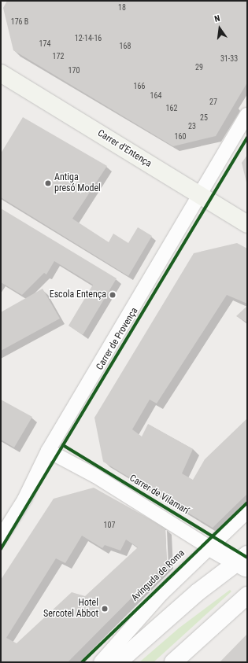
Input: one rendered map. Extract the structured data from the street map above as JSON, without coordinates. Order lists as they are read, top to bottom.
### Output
{
  "streets": {
    "main road": ["Carrer d'Entença"],
    "street": ["Carrer de Provença", "Carrer de Vilamarí", "Avinguda de Roma"]
  },
  "crossings": [
    ["Carrer d'Entença", "Carrer de Provença"],
    ["Carrer de Provença", "Carrer de Vilamarí"],
    ["Carrer de Vilamarí", "Avinguda de Roma"]
  ],
  "places": ["Antiga presó Model", "Escola Entença", "Hotel Sercotel Abbot"],
  "house_numbers": [
    "18",
    "176 B",
    "12-14-16",
    "174",
    "168",
    "172",
    "31-33",
    "29",
    "170",
    "166",
    "164",
    "27",
    "162",
    "25",
    "23",
    "160",
    "107"
  ],
  "north": "top"
}
